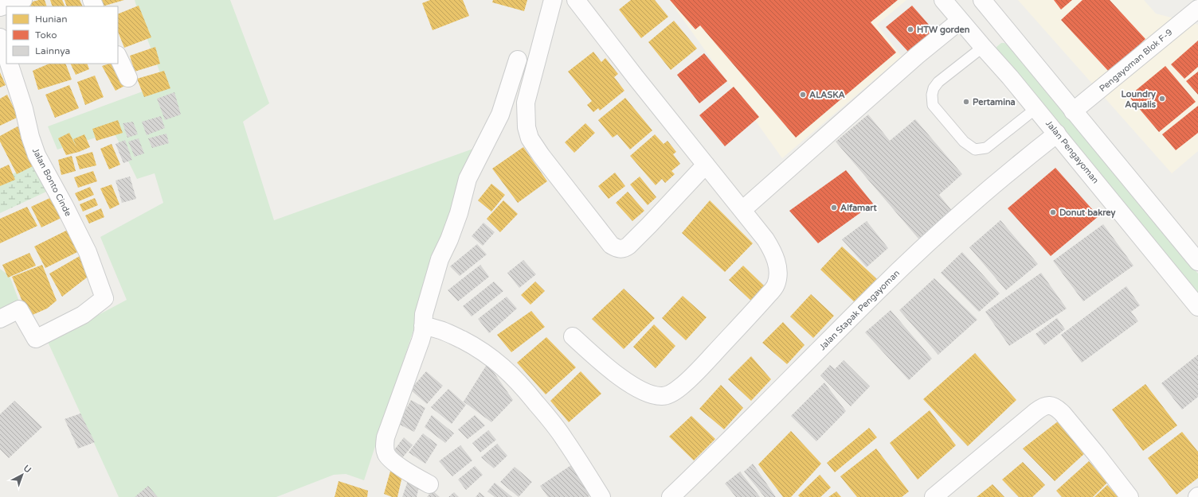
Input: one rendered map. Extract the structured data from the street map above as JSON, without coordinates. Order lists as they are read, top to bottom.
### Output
{
  "streets": {
    "street": [
      "Pengayoman Blok F-9",
      "Jalan Pengayoman",
      "Jalan Bonto Cinde",
      "Jalan Stapak Pengayoman"
    ]
  },
  "crossings": [
    ["Jalan Pengayoman", "Jalan Stapak Pengayoman"]
  ],
  "places": [
    "HTW gorden",
    "ALASKA",
    "Loundry Aqualis",
    "Pertamina",
    "Alfamart",
    "Donut bakrey"
  ],
  "legend": ["Hunian", "Toko", "Lainnya"],
  "north": "top right"
}
